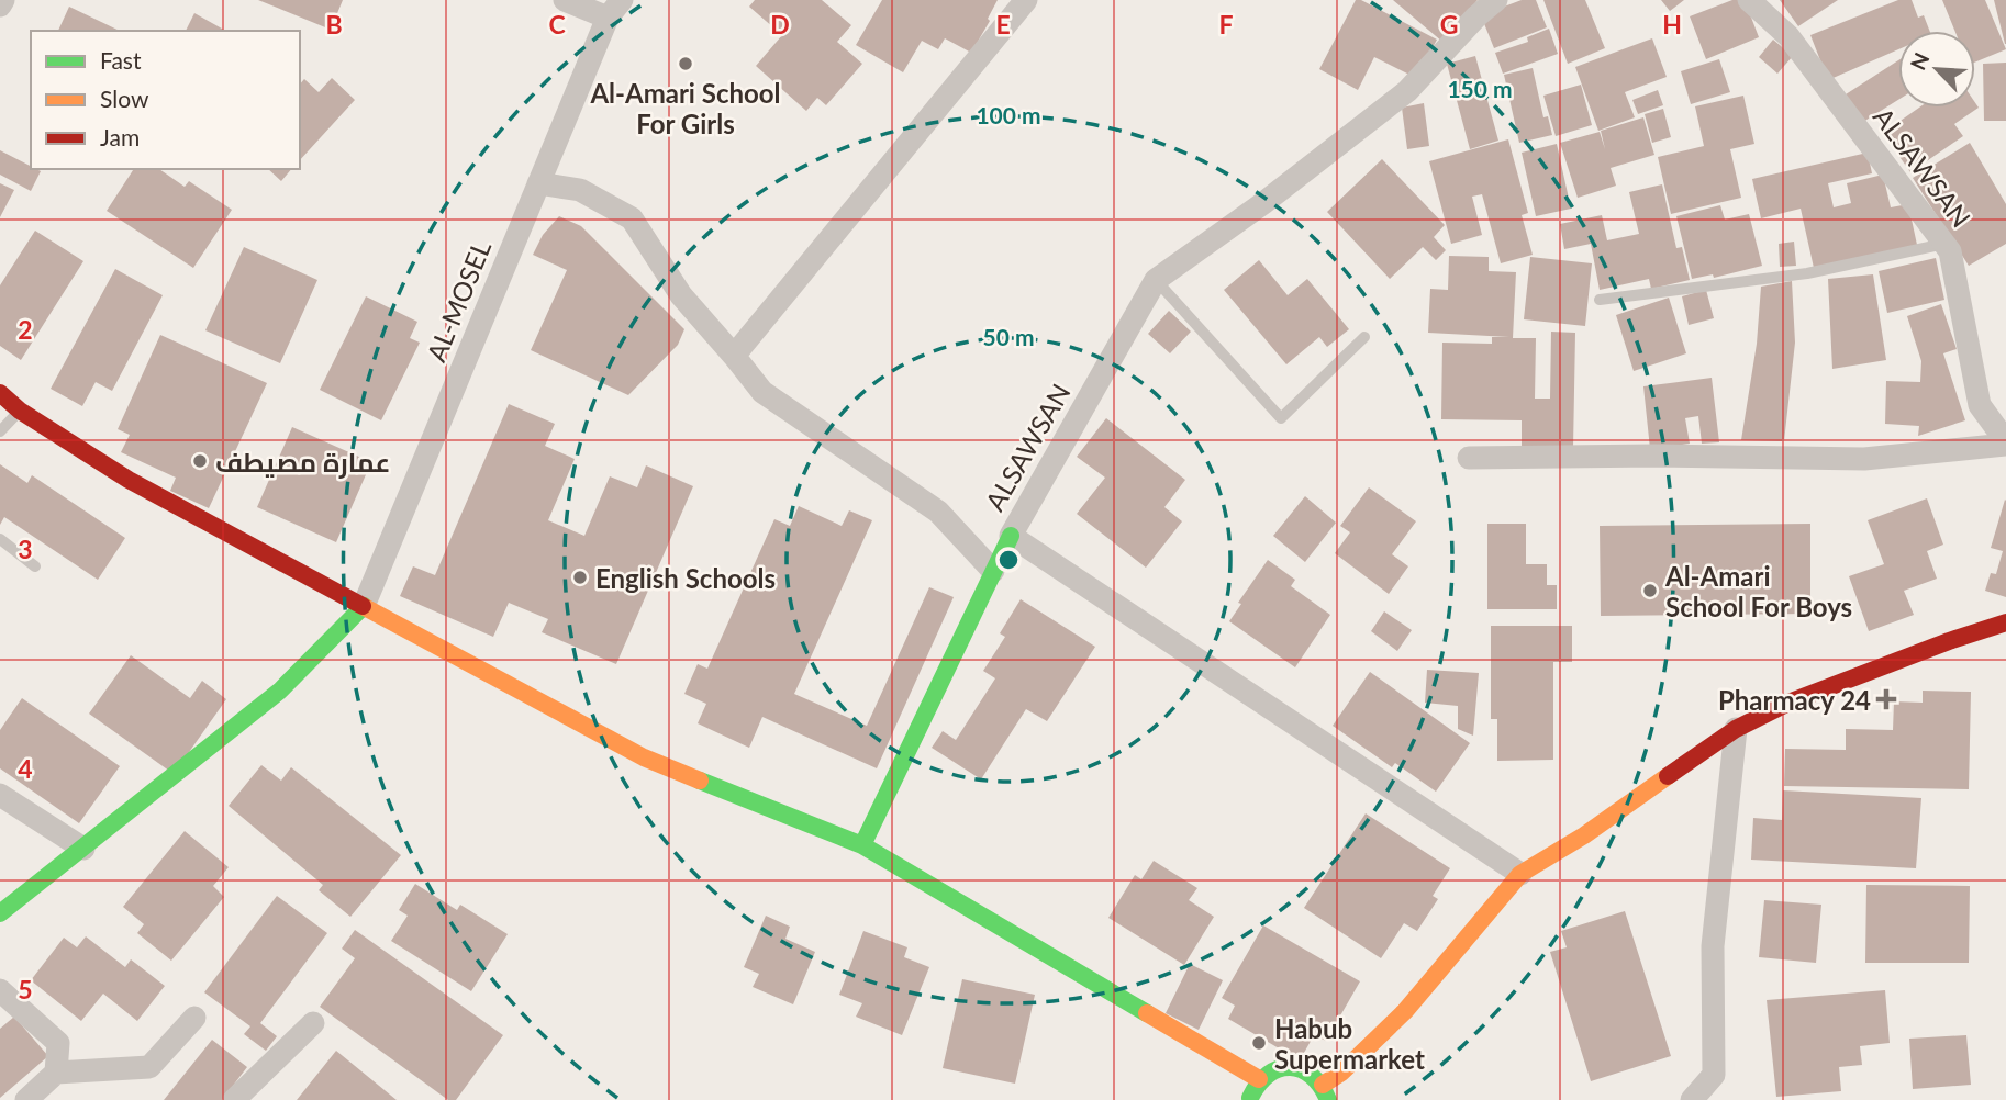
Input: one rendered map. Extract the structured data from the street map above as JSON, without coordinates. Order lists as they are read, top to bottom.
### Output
{
  "streets": {
    "street": ["ALSAWSAN", "AL-MOSEL"]
  },
  "places": {
    "other": [
      "Al-Amari School For Girls",
      "عمارة مصيطف",
      "English Schools",
      "Al-Amari School For Boys",
      "Habub Supermarket"
    ],
    "health": ["Pharmacy 24"]
  },
  "legend": ["Fast", "Slow", "Jam"],
  "north": "top left",
  "grid": {
    "columns": [
      "B",
      "C",
      "D",
      "E",
      "F",
      "G",
      "H"
    ],
    "rows": [
      "2",
      "3",
      "4",
      "5"
    ]
  },
  "rings": ["150 m", "100 m", "50 m"]
}
